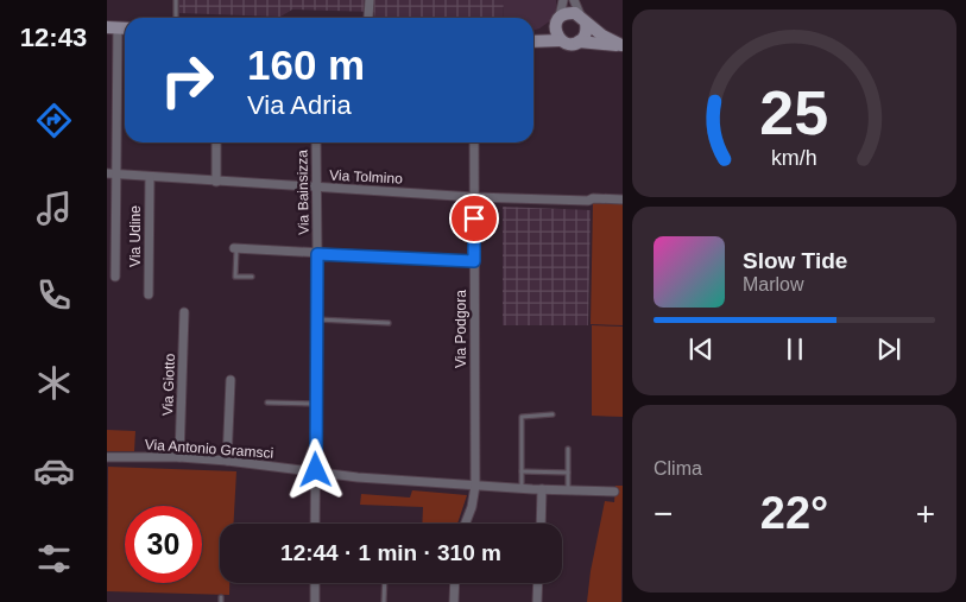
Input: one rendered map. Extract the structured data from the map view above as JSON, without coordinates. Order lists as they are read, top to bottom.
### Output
{
  "streets": {
    "street": [
      "Via Tolmino",
      "Via Bainsizza",
      "Via Udine",
      "Via Podgora",
      "Via Giotto",
      "Via Antonio Gramsci"
    ]
  },
  "crossings": [
    ["Via Tolmino", "Via Bainsizza"],
    ["Via Tolmino", "Via Udine"],
    ["Via Tolmino", "Via Podgora"],
    ["Via Bainsizza", "Via Antonio Gramsci"],
    ["Via Podgora", "Via Antonio Gramsci"],
    ["Via Giotto", "Via Antonio Gramsci"]
  ],
  "page": {
    "tabs": "12:43",
    "turn": ["160 m", "Via Adria"],
    "song": ["Slow Tide", "Marlow"],
    "tile": "Clima",
    "heat": ["−", "22°", "+"],
    "limit": "30",
    "trip": "12:44 · 1 min · 310 m",
    "gauge": ["25", "km/h"]
  }
}
